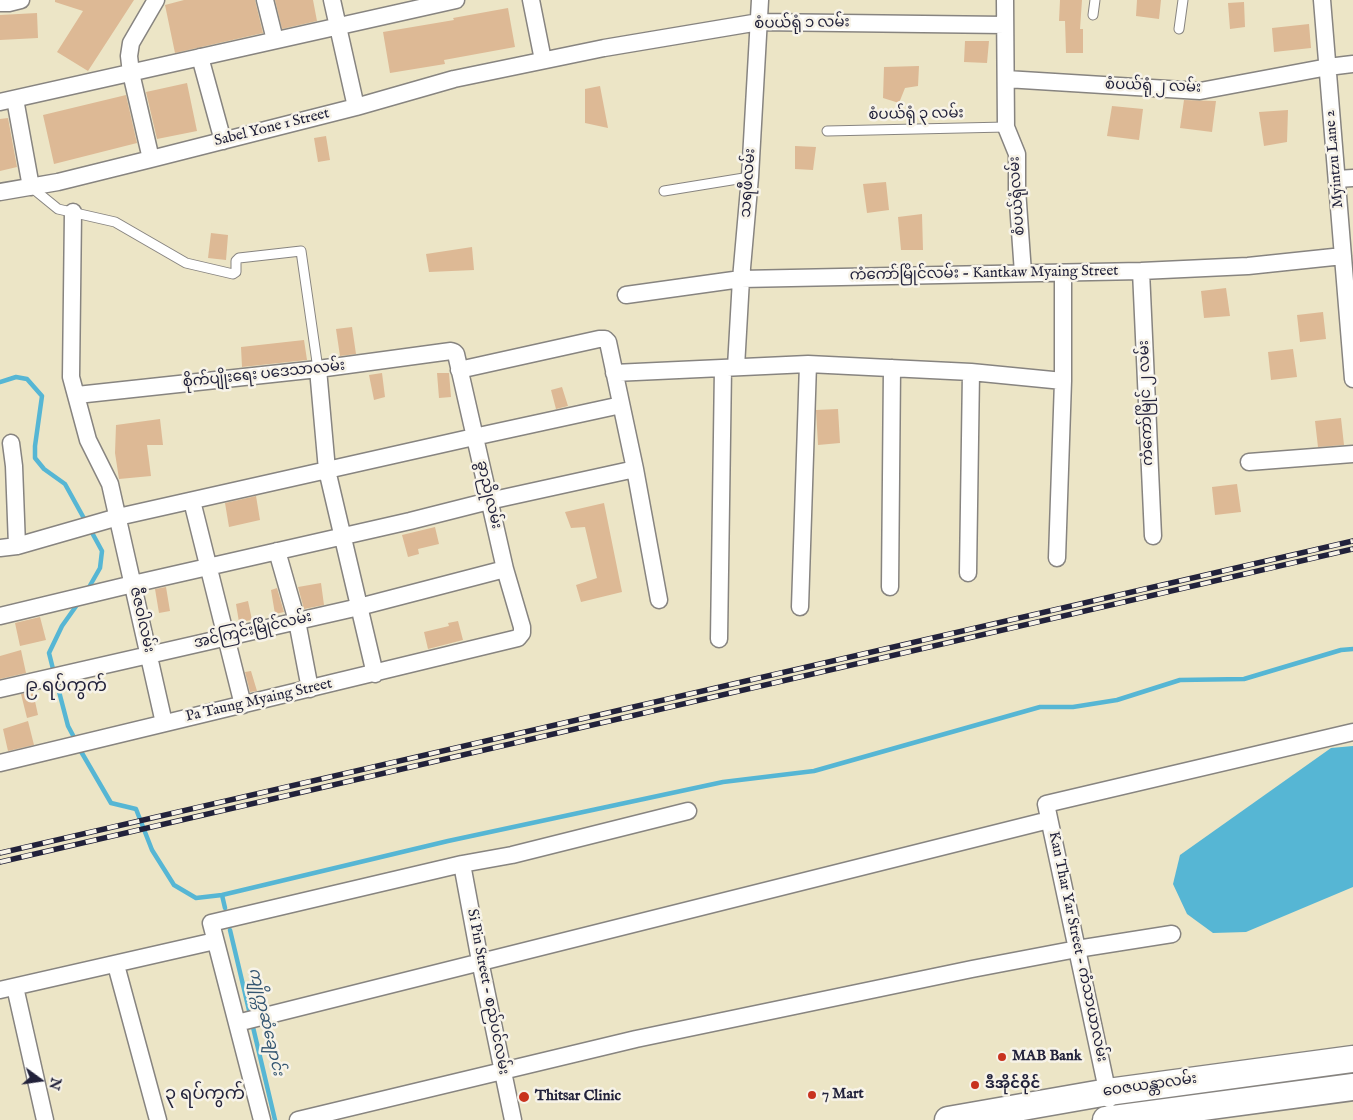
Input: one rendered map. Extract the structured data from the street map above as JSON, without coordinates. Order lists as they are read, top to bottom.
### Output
{
  "streets": {
    "main road": ["ဝေဇယန္တာလမ်း"],
    "street": [
      "စံပယ်ရုံ ၁ လမ်း",
      "စံပယ်ရုံ ၂ လမ်း",
      "Sabel Yone 1 Street",
      "Myintzu Lane 2",
      "သရဖီလမ်း",
      "စံပယ်ရုံလမ်း",
      "ကံကော်မြိုင်လမ်း - Kantkaw Myaing Street",
      "စိုက်ပျိုးရေး ပဒေသာလမ်း",
      "ကံကော်မြိုင် ၂ လမ်း",
      "ခွာညိုလမ်း",
      "ဇီဇဝါလမ်း",
      "အင်ကြင်းမြိုင်လမ်း",
      "Pa Taung Myaing Street",
      "Kan Thar Yar Street - ကံသာယာလမ်း",
      "Si Pin Street - စည်ပင်လမ်း"
    ],
    "lane": ["စံပယ်ရုံ ၃ လမ်း"]
  },
  "crossings": [
    ["စံပယ်ရုံ ၁ လမ်း", "Sabel Yone 1 Street"],
    ["စံပယ်ရုံ ၁ လမ်း", "သရဖီလမ်း"],
    ["စံပယ်ရုံ ၁ လမ်း", "စံပယ်ရုံလမ်း"],
    ["စံပယ်ရုံ ၂ လမ်း", "Myintzu Lane 2"],
    ["စံပယ်ရုံ ၂ လမ်း", "စံပယ်ရုံလမ်း"],
    ["စံပယ်ရုံ ၃ လမ်း", "စံပယ်ရုံလမ်း"],
    ["Myintzu Lane 2", "ကံကော်မြိုင်လမ်း - Kantkaw Myaing Street"],
    ["သရဖီလမ်း", "ကံကော်မြိုင်လမ်း - Kantkaw Myaing Street"],
    ["စံပယ်ရုံလမ်း", "ကံကော်မြိုင်လမ်း - Kantkaw Myaing Street"],
    ["ကံကော်မြိုင်လမ်း - Kantkaw Myaing Street", "ကံကော်မြိုင် ၂ လမ်း"],
    ["စိုက်ပျိုးရေး ပဒေသာလမ်း", "ခွာညိုလမ်း"],
    ["စိုက်ပျိုးရေး ပဒေသာလမ်း", "ဇီဇဝါလမ်း"],
    ["ခွာညိုလမ်း", "အင်ကြင်းမြိုင်လမ်း"],
    ["ခွာညိုလမ်း", "Pa Taung Myaing Street"],
    ["ဇီဇဝါလမ်း", "အင်ကြင်းမြိုင်လမ်း"],
    ["ဇီဇဝါလမ်း", "Pa Taung Myaing Street"],
    ["Kan Thar Yar Street - ကံသာယာလမ်း", "ဝေဇယန္တာလမ်း"]
  ],
  "districts": ["၉ ရပ်ကွက်", "၃ ရပ်ကွက်"],
  "water": ["ကျိုက္ကဆံချောင်း"],
  "places": [
    "MAB Bank",
    "ဒီအိုင်ဝိုင်",
    "7 Mart",
    "Thitsar Clinic"
  ],
  "north": "right"
}
